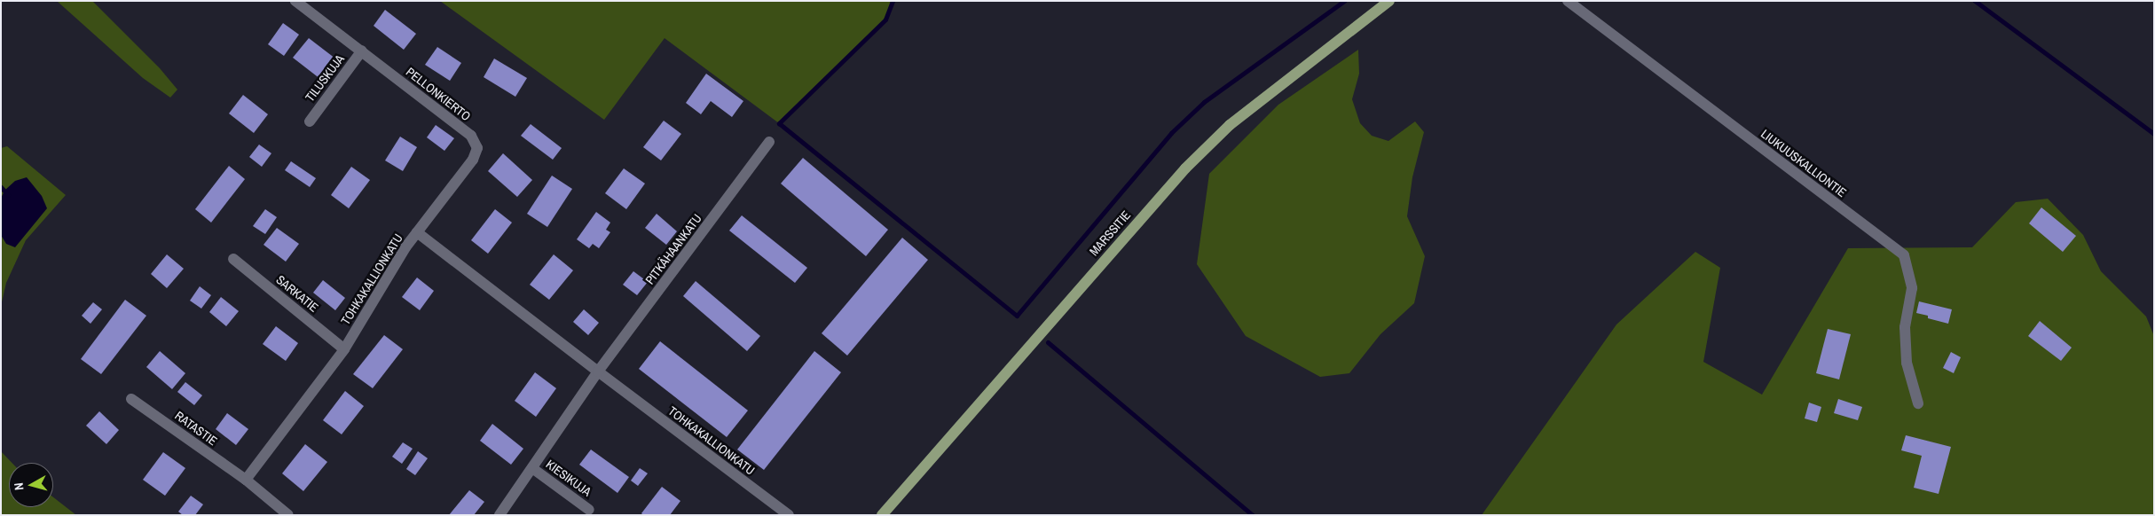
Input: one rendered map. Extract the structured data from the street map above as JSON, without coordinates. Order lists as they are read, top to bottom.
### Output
{
  "streets": {
    "main road": ["MARSSITIE"],
    "street": [
      "TILUSKUJA",
      "PELLONKIERTO",
      "LIUKUUSKALLIONTIE",
      "PITKÄHAANKATU",
      "TOHKAKALLIONKATU",
      "SARKATIE",
      "RATASTIE",
      "KIESIKUJA"
    ]
  },
  "crossings": [
    ["TILUSKUJA", "PELLONKIERTO"],
    ["PELLONKIERTO", "TOHKAKALLIONKATU"],
    ["PITKÄHAANKATU", "TOHKAKALLIONKATU"],
    ["TOHKAKALLIONKATU", "SARKATIE"],
    ["TOHKAKALLIONKATU", "RATASTIE"]
  ],
  "north": "left"
}
